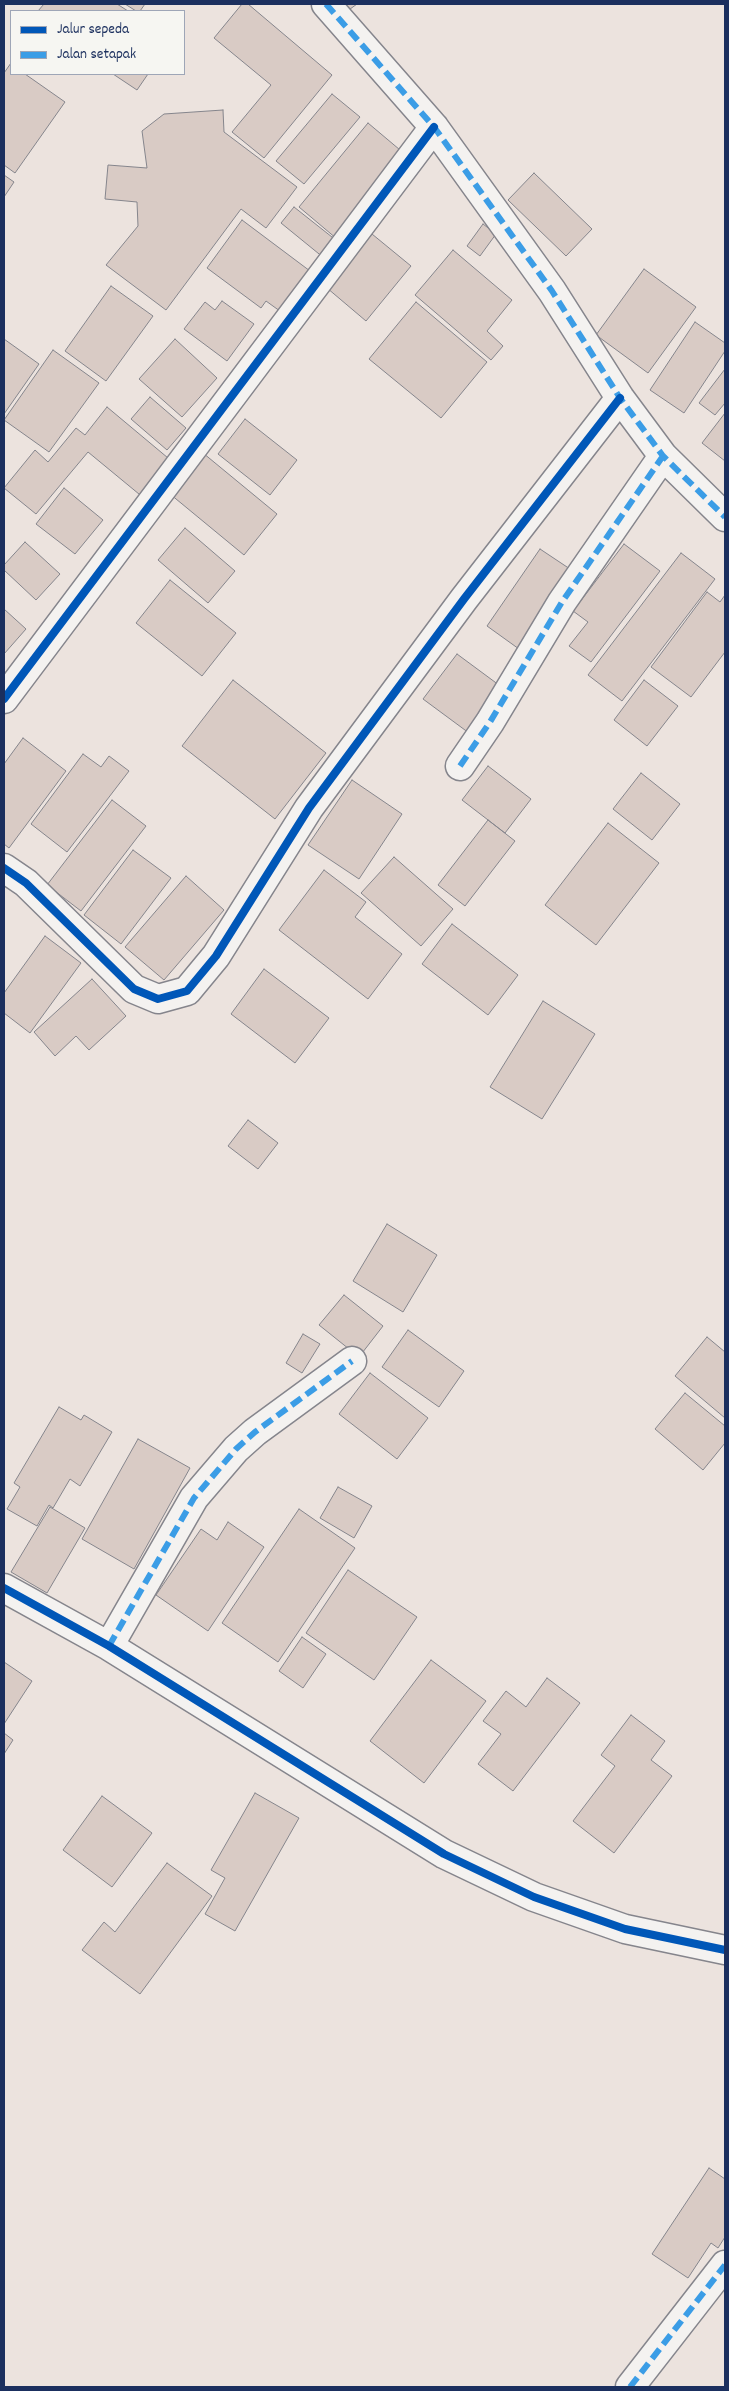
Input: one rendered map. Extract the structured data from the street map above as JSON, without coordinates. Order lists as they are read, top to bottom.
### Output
{
  "legend": ["Jalur sepeda", "Jalan setapak"]
}
